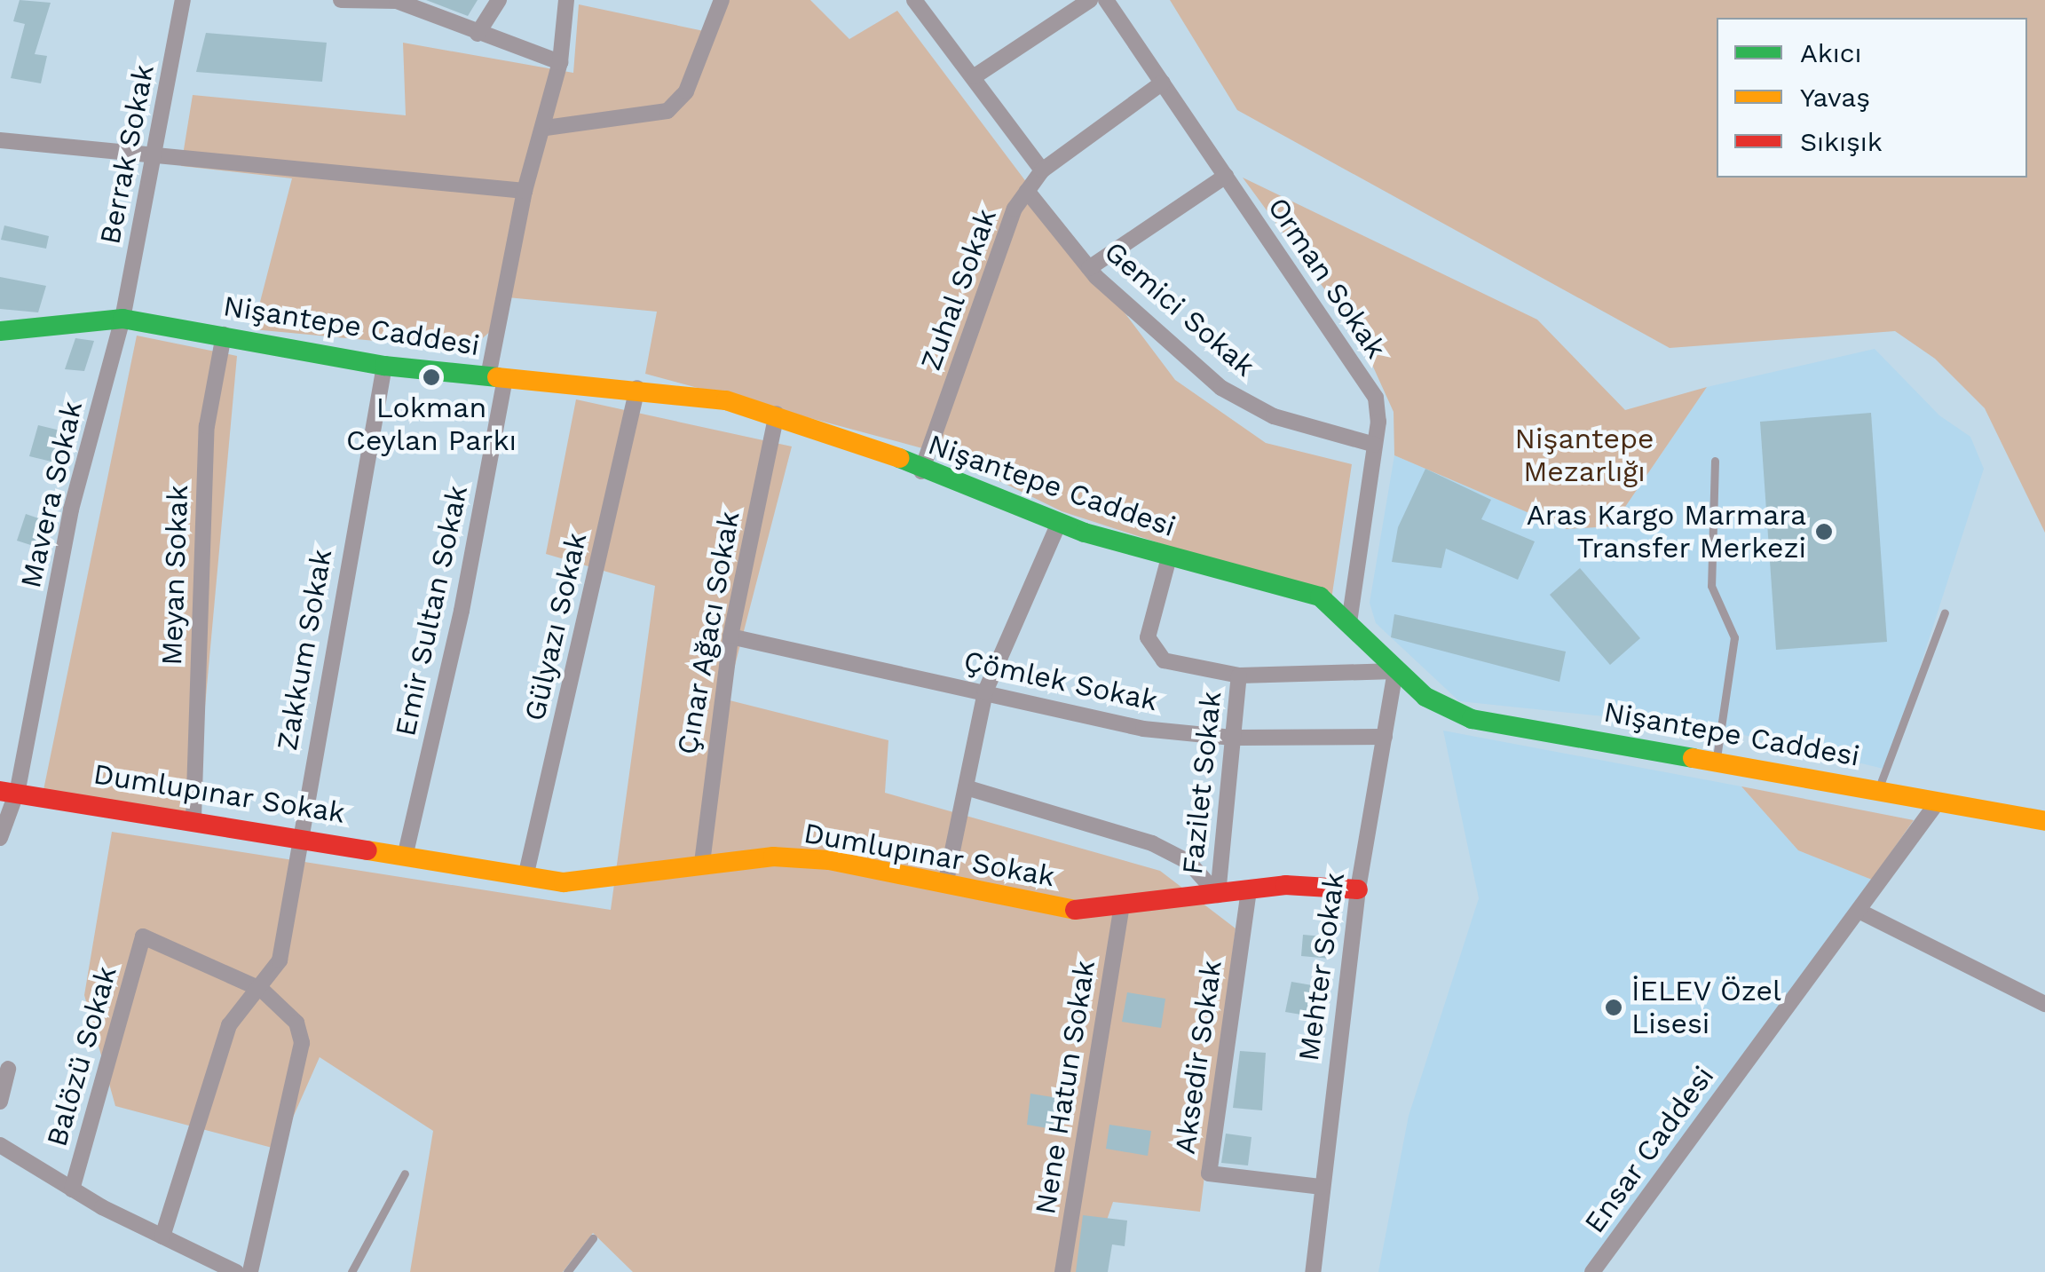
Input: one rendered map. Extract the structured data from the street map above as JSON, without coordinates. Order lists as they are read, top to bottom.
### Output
{
  "streets": {
    "street": [
      "Berrak Sokak",
      "Orman Sokak",
      "Zuhal Sokak",
      "Gemici Sokak",
      "Nişantepe Caddesi",
      "Mavera Sokak",
      "Meyan Sokak",
      "Emir Sultan Sokak",
      "Gülyazı Sokak",
      "Çınar Ağacı Sokak",
      "Zakkum Sokak",
      "Çömlek Sokak",
      "Fazilet Sokak",
      "Dumlupınar Sokak",
      "Mehter Sokak",
      "Balözü Sokak",
      "Aksedir Sokak",
      "Nene Hatun Sokak",
      "Ensar Caddesi"
    ]
  },
  "crossings": [
    ["Berrak Sokak", "Nişantepe Caddesi"],
    ["Berrak Sokak", "Mavera Sokak"],
    ["Orman Sokak", "Zuhal Sokak"],
    ["Orman Sokak", "Gemici Sokak"],
    ["Orman Sokak", "Nişantepe Caddesi"],
    ["Zuhal Sokak", "Gemici Sokak"],
    ["Zuhal Sokak", "Nişantepe Caddesi"],
    ["Nişantepe Caddesi", "Mavera Sokak"],
    ["Nişantepe Caddesi", "Meyan Sokak"],
    ["Nişantepe Caddesi", "Emir Sultan Sokak"],
    ["Nişantepe Caddesi", "Gülyazı Sokak"],
    ["Nişantepe Caddesi", "Çınar Ağacı Sokak"],
    ["Nişantepe Caddesi", "Zakkum Sokak"],
    ["Nişantepe Caddesi", "Mehter Sokak"],
    ["Nişantepe Caddesi", "Ensar Caddesi"],
    ["Mavera Sokak", "Dumlupınar Sokak"],
    ["Meyan Sokak", "Dumlupınar Sokak"],
    ["Emir Sultan Sokak", "Dumlupınar Sokak"],
    ["Gülyazı Sokak", "Dumlupınar Sokak"],
    ["Çınar Ağacı Sokak", "Çömlek Sokak"],
    ["Çınar Ağacı Sokak", "Dumlupınar Sokak"],
    ["Zakkum Sokak", "Dumlupınar Sokak"],
    ["Zakkum Sokak", "Balözü Sokak"],
    ["Çömlek Sokak", "Fazilet Sokak"],
    ["Çömlek Sokak", "Mehter Sokak"],
    ["Fazilet Sokak", "Dumlupınar Sokak"],
    ["Dumlupınar Sokak", "Mehter Sokak"],
    ["Dumlupınar Sokak", "Aksedir Sokak"],
    ["Dumlupınar Sokak", "Nene Hatun Sokak"],
    ["Mehter Sokak", "Aksedir Sokak"]
  ],
  "parks": ["Nişantepe Mezarlığı"],
  "places": ["Lokman Ceylan Parkı", "Aras Kargo Marmara Transfer Merkezi", "İELEV Özel Lisesi"],
  "legend": ["Akıcı", "Yavaş", "Sıkışık"]
}
